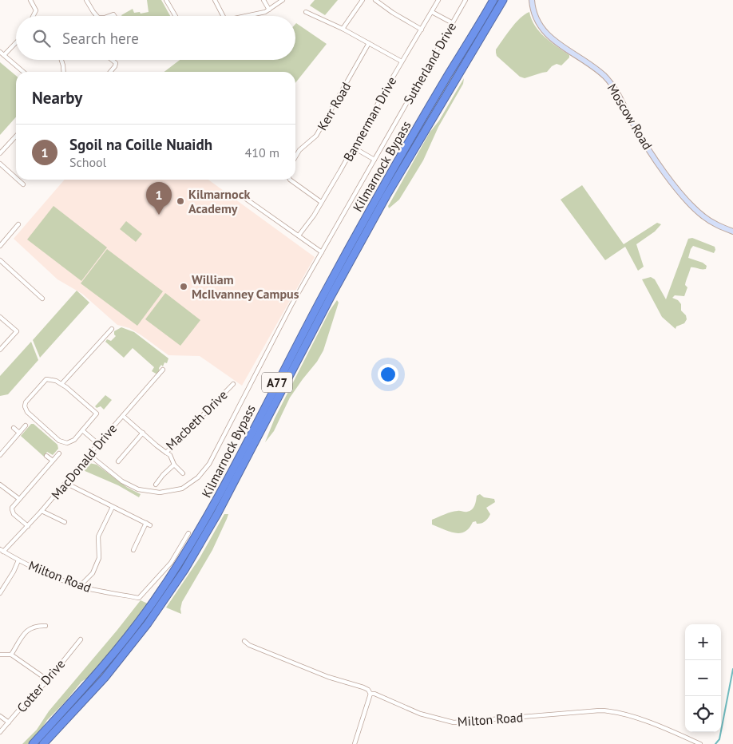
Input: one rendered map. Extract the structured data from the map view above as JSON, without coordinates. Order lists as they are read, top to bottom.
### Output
{
  "streets": {
    "highway": ["Kilmarnock Bypass", "A77"],
    "street": [
      "Sutherland Drive",
      "Kerr Road",
      "Moscow Road",
      "Bannerman Drive",
      "Macbeth Drive",
      "MacDonald Drive",
      "Milton Road",
      "Cotter Drive"
    ]
  },
  "crossings": [
    ["Sutherland Drive", "MacDonald Drive"],
    ["Macbeth Drive", "MacDonald Drive"],
    ["MacDonald Drive", "Milton Road"]
  ],
  "places": ["Kilmarnock Academy", "William McIlvanney Campus"],
  "page": {
    "search": "Search here",
    "heading": "Nearby",
    "list": [
      {
        "mark": "1",
        "name": "Sgoil na Coille Nuaidh",
        "note": "School",
        "value": "410 m"
      }
    ],
    "pins": "1",
    "map_buttons": ["+", "−"]
  }
}
